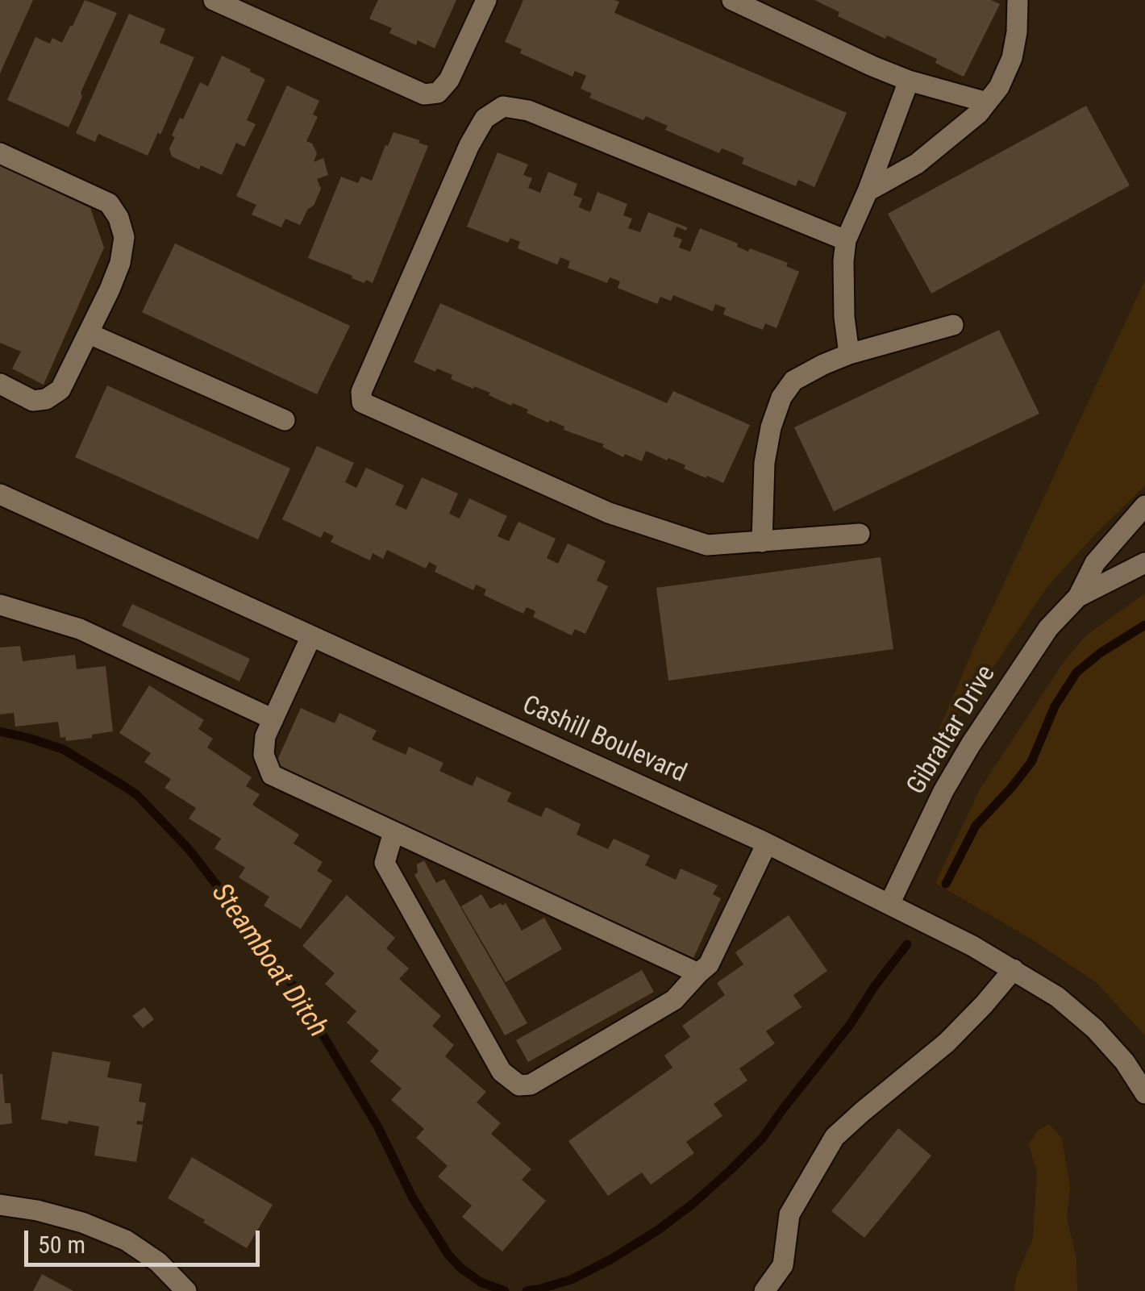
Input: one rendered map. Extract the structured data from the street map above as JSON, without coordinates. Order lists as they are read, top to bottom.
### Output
{
  "streets": {
    "street": ["Gibraltar Drive", "Cashill Boulevard"]
  },
  "crossings": [
    ["Gibraltar Drive", "Cashill Boulevard"]
  ],
  "water": ["Steamboat Ditch"],
  "scale_bar": "50 m"
}
